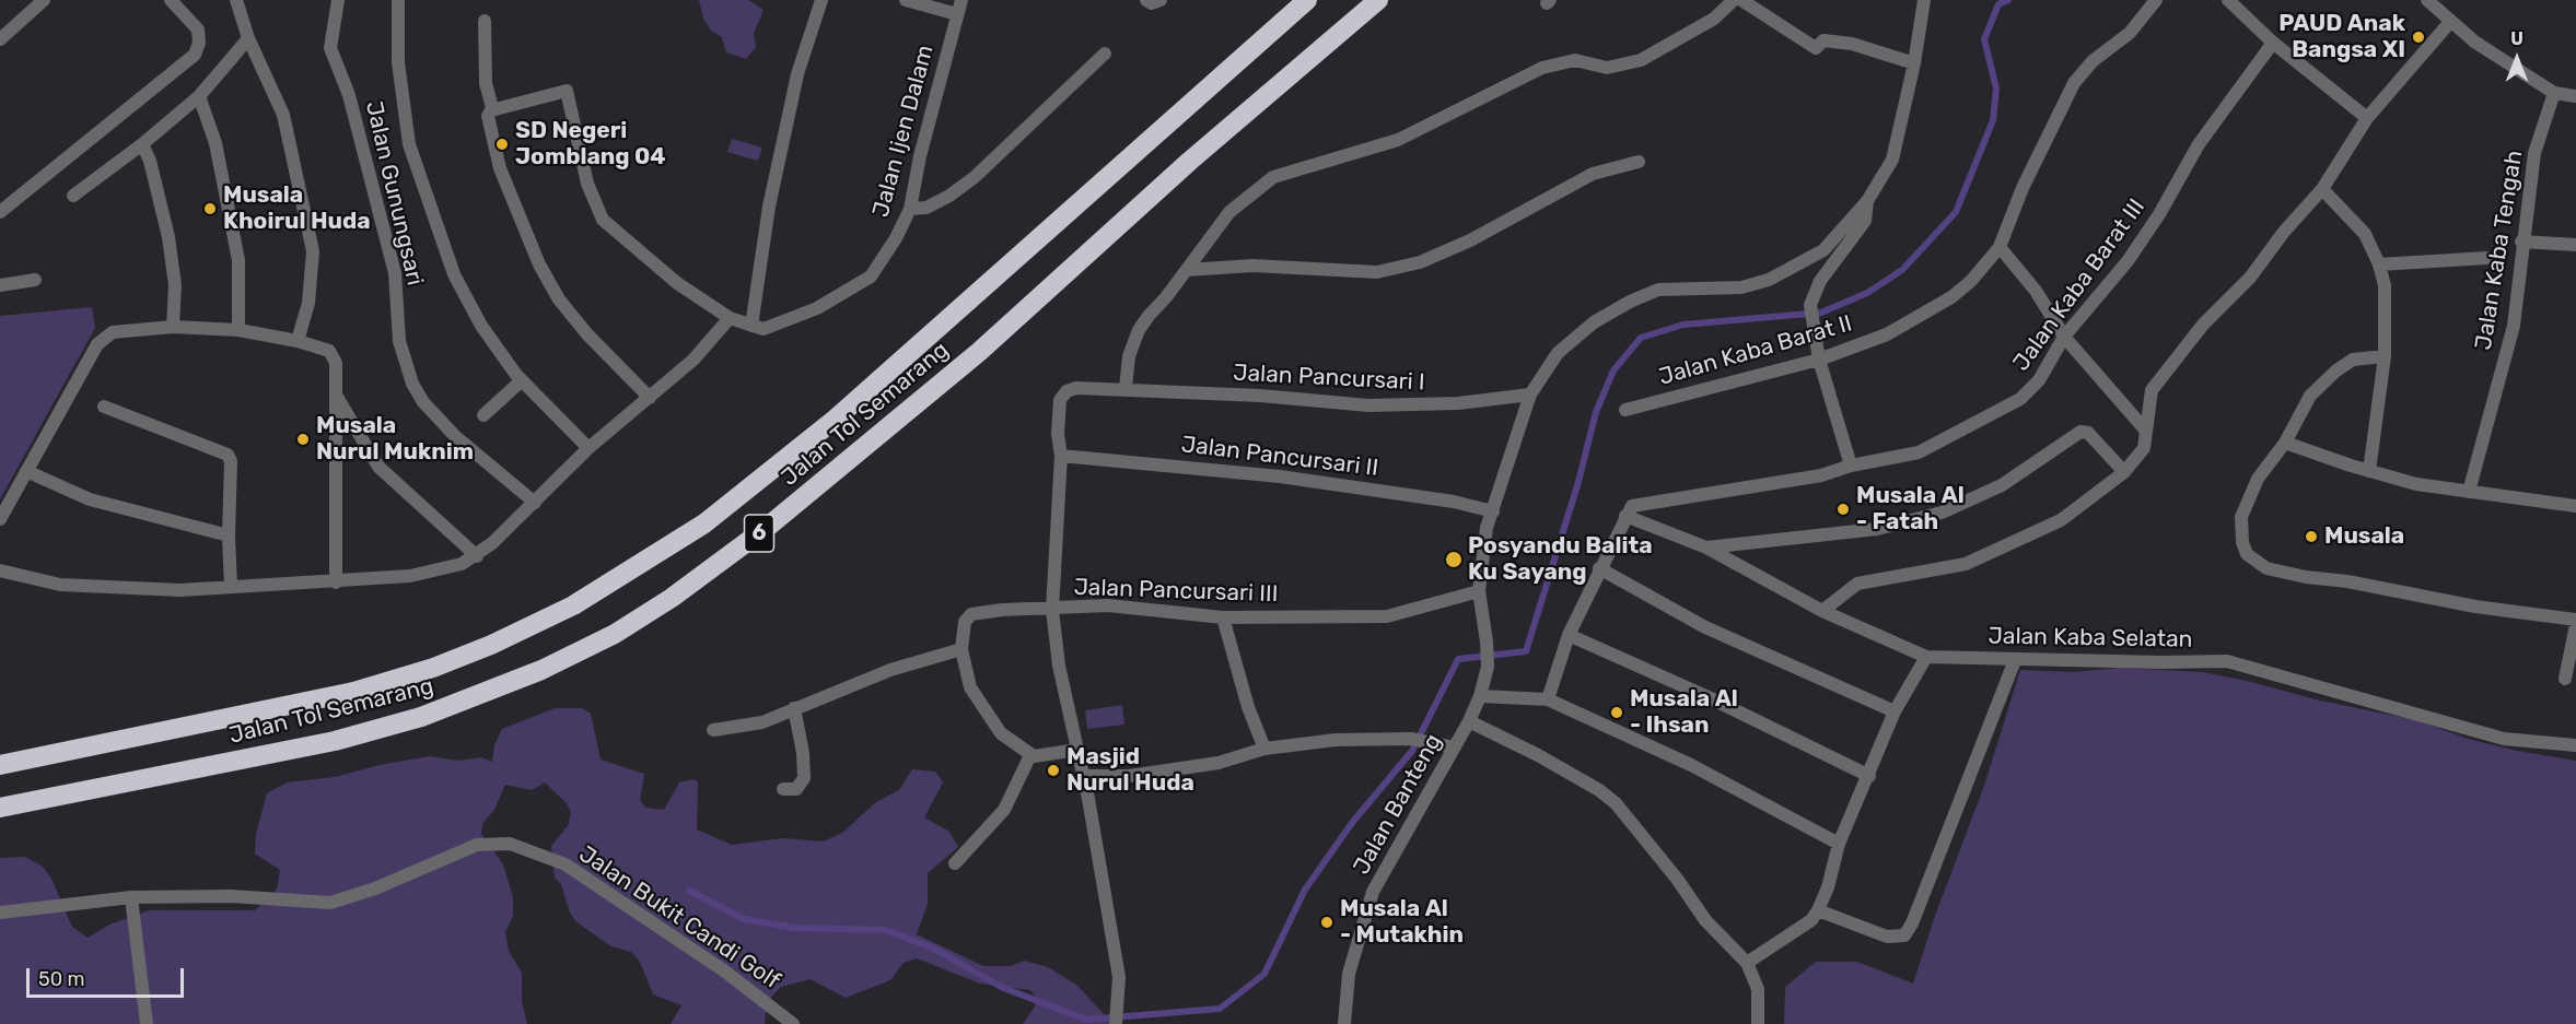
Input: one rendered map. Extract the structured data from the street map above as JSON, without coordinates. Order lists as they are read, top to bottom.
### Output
{
  "streets": {
    "highway": ["Jalan Tol Semarang", "6"],
    "street": [
      "Jalan Ijen Dalam",
      "Jalan Gunungsari",
      "Jalan Kaba Tengah",
      "Jalan Kaba Barat III",
      "Jalan Kaba Barat II",
      "Jalan Pancursari I",
      "Jalan Pancursari II",
      "Jalan Pancursari III",
      "Jalan Kaba Selatan",
      "Jalan Banteng",
      "Jalan Bukit Candi Golf"
    ]
  },
  "crossings": [
    ["Jalan Kaba Barat III", "Jalan Kaba Selatan"],
    ["Jalan Pancursari I", "Jalan Pancursari II"],
    ["Jalan Pancursari I", "Jalan Pancursari III"],
    ["Jalan Pancursari I", "Jalan Banteng"],
    ["Jalan Pancursari II", "Jalan Banteng"],
    ["Jalan Pancursari III", "Jalan Banteng"]
  ],
  "places": [
    "PAUD Anak Bangsa XI",
    "SD Negeri Jomblang 04",
    "Musala Khoirul Huda",
    "Musala Nurul Muknim",
    "Musala Al - Fatah",
    "Musala",
    "Posyandu Balita Ku Sayang",
    "Musala Al - Ihsan",
    "Masjid Nurul Huda",
    "Musala Al - Mutakhin"
  ],
  "scale_bar": "50 m",
  "north": "top"
}
